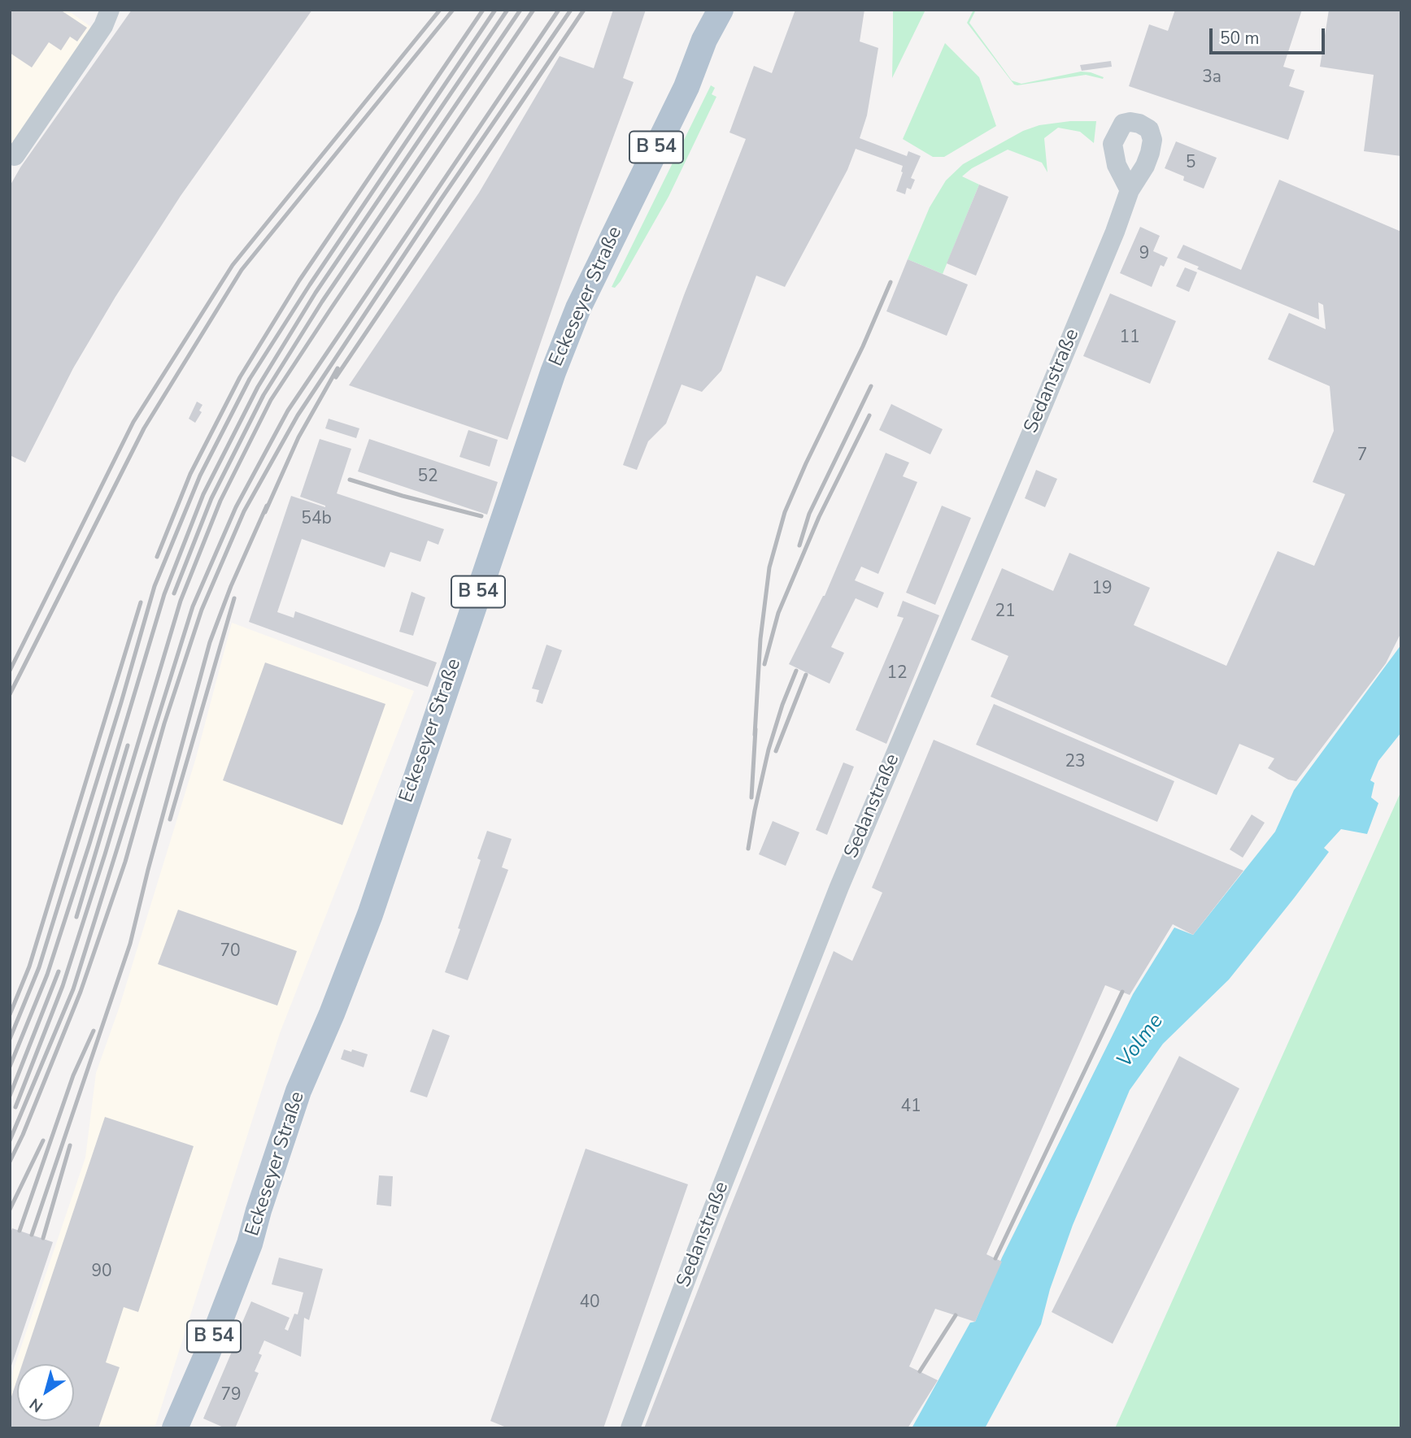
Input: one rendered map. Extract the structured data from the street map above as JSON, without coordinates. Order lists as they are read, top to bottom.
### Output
{
  "streets": {
    "main road": ["B 54", "Eckeseyer Straße"],
    "street": ["Sedanstraße"]
  },
  "water": ["Volme"],
  "house_numbers": [
    "3a",
    "5",
    "9",
    "11",
    "7",
    "52",
    "54b",
    "19",
    "21",
    "12",
    "23",
    "70",
    "41",
    "90",
    "40",
    "79"
  ],
  "scale_bar": "50 m",
  "north": "bottom left"
}
